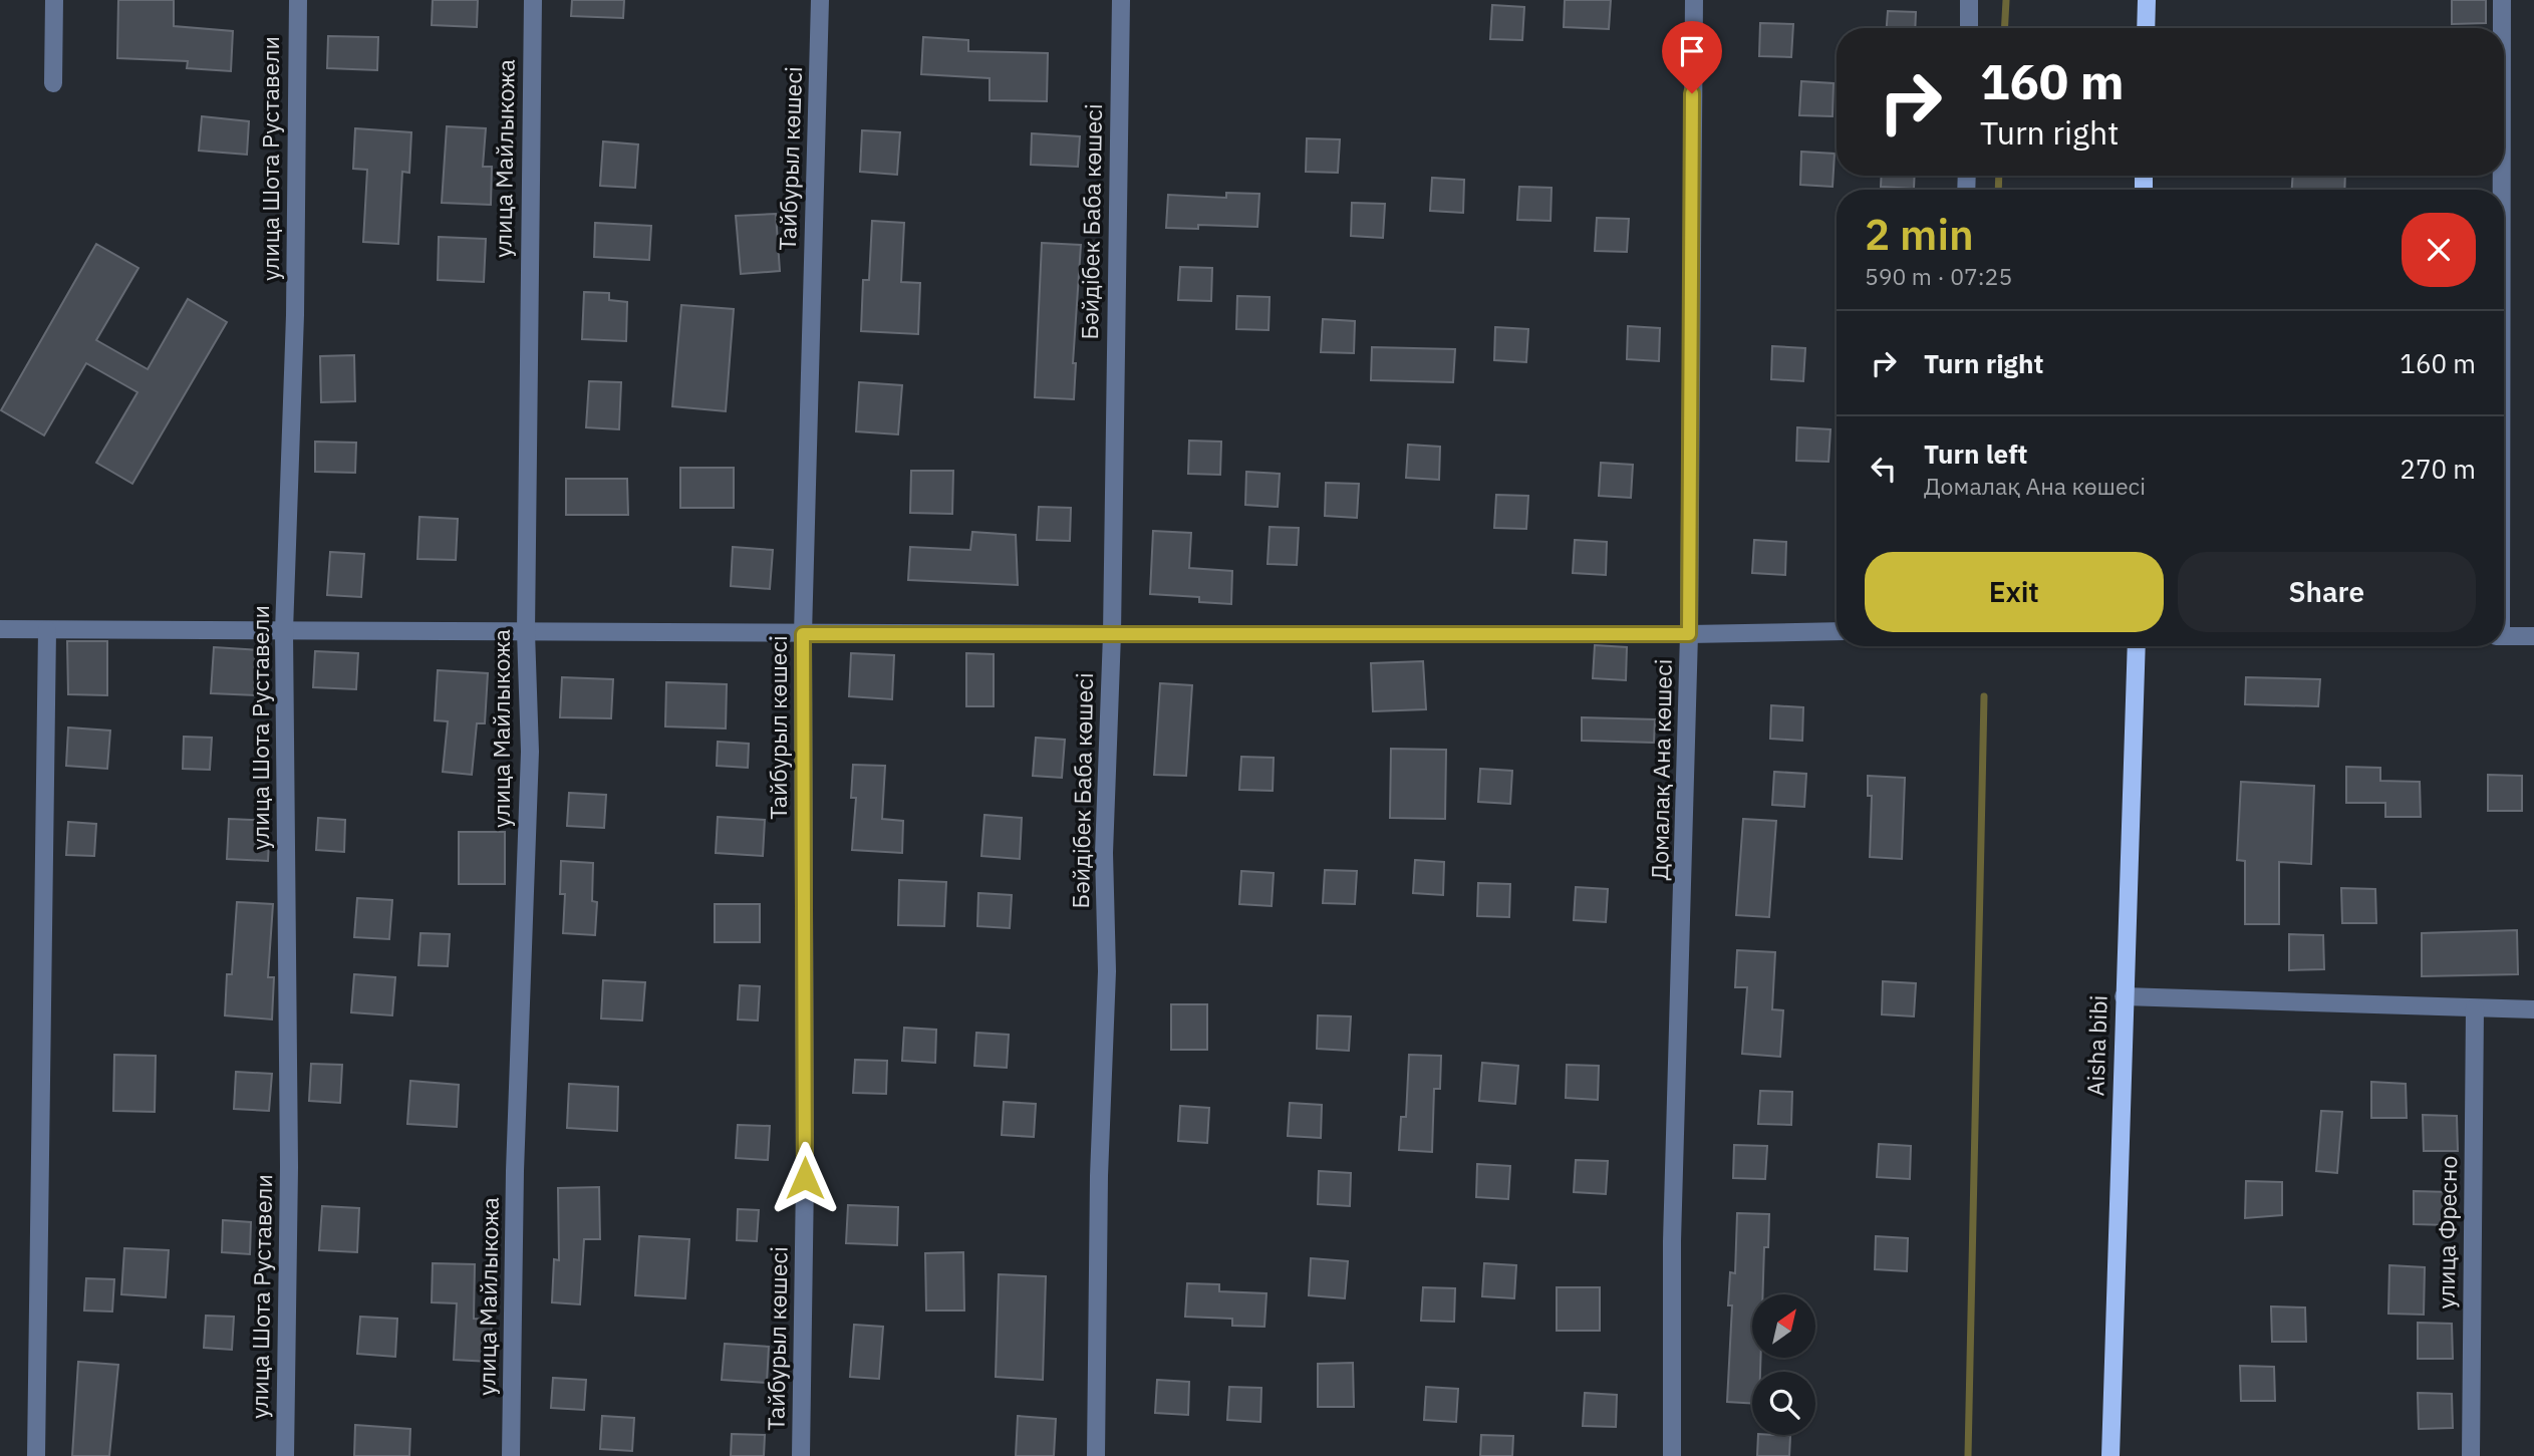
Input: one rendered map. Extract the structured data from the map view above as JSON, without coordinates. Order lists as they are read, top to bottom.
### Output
{
  "streets": {
    "main road": ["Aisha bibi"],
    "street": [
      "улица Шота Руставели",
      "улица Майлыкожа",
      "Тайбурыл көшесі",
      "Бәйдібек Баба көшесі",
      "Домалақ Ана көшесі",
      "улица Фресно"
    ]
  },
  "north": "top right",
  "page": {
    "turn": ["160 m", "Turn right"],
    "heading": ["2 min", "590 m · 07:25"],
    "list": [
      {
        "name": "Turn right",
        "value": "160 m"
      },
      {
        "name": "Turn left",
        "note": "Домалақ Ана көшесі",
        "value": "270 m"
      }
    ],
    "buttons": ["Exit", "Share"]
  }
}
